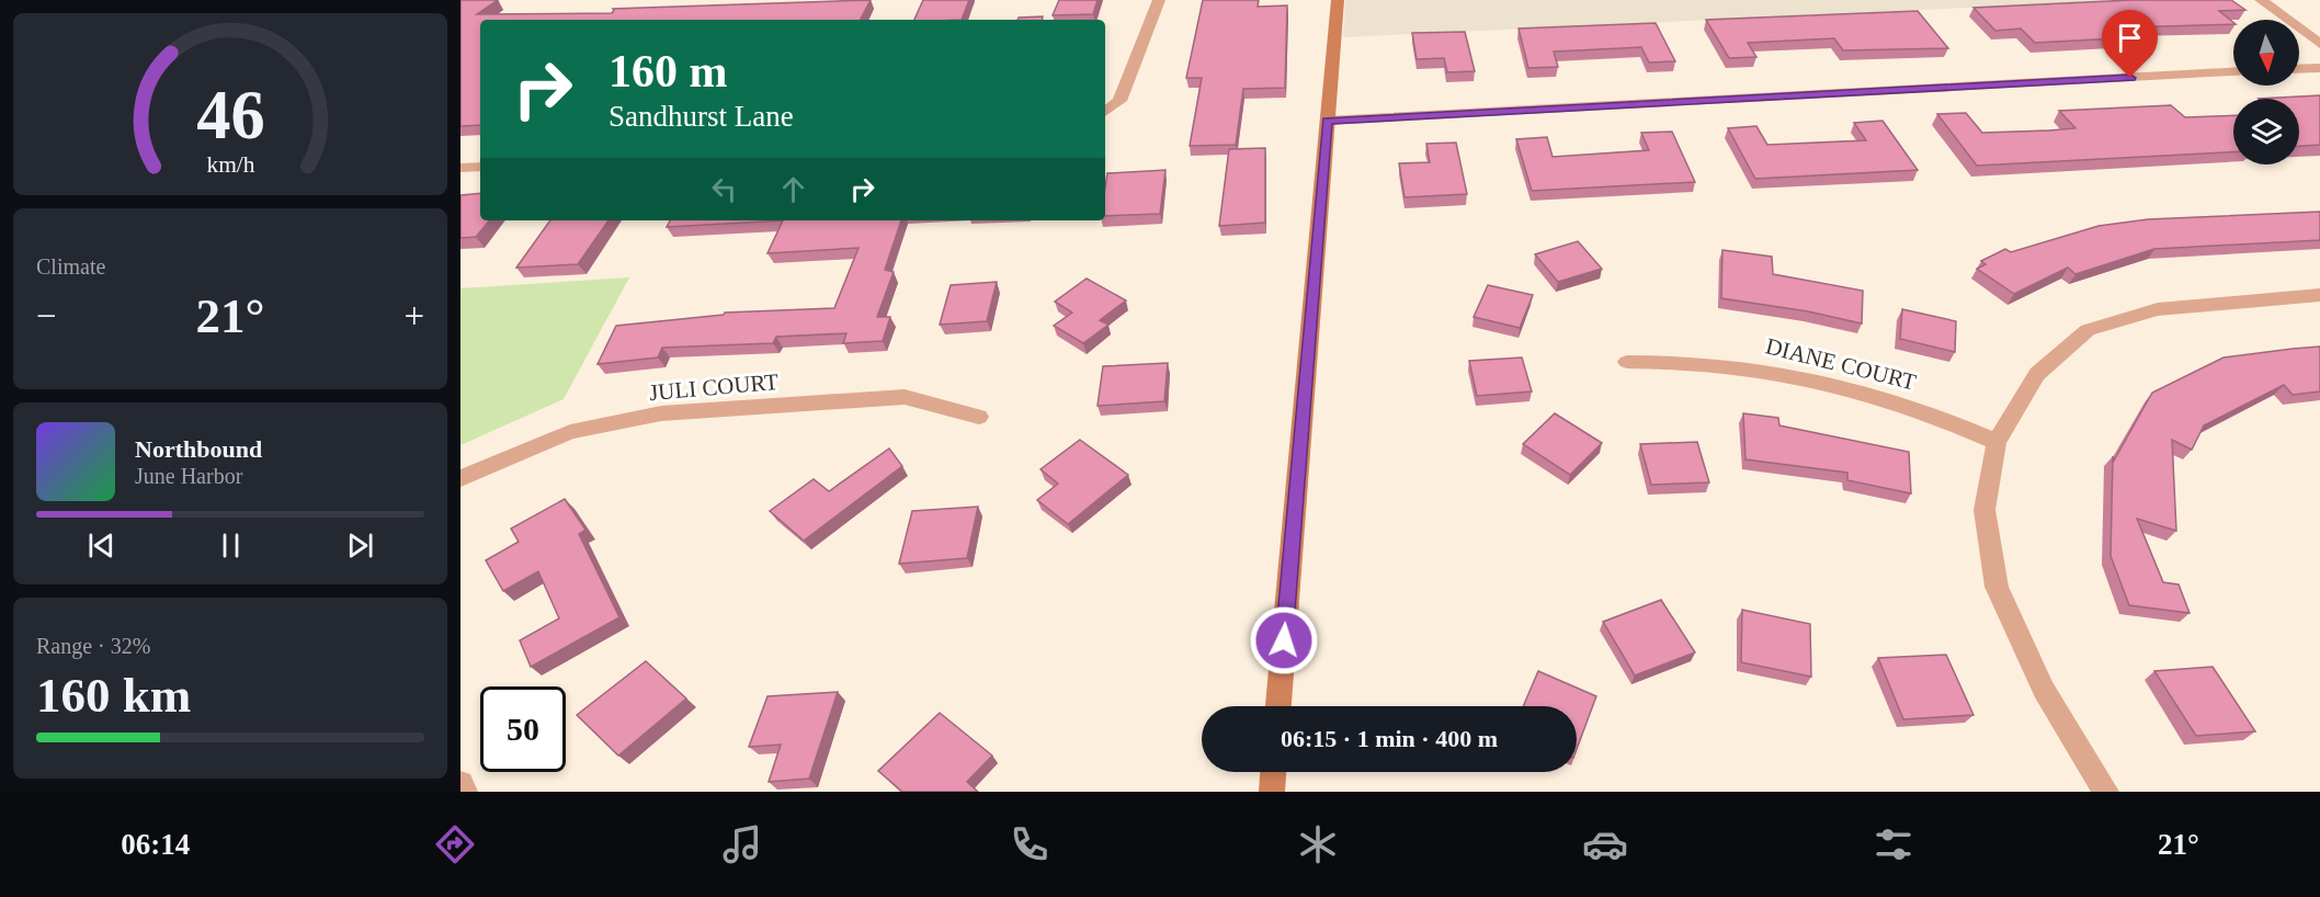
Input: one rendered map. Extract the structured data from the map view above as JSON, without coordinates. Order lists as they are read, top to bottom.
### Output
{
  "streets": {
    "street": ["DIANE COURT", "JULI COURT"]
  },
  "north": "bottom",
  "page": {
    "turn": ["160 m", "Sandhurst Lane"],
    "tile": [
      "Climate",
      ["Range · 32%", "160 km"]
    ],
    "heat": ["−", "21°", "+"],
    "song": ["Northbound", "June Harbor"],
    "limit": "50",
    "trip": "06:15 · 1 min · 400 m",
    "tabs": ["06:14", "21°"],
    "gauge": ["46", "km/h"]
  }
}
